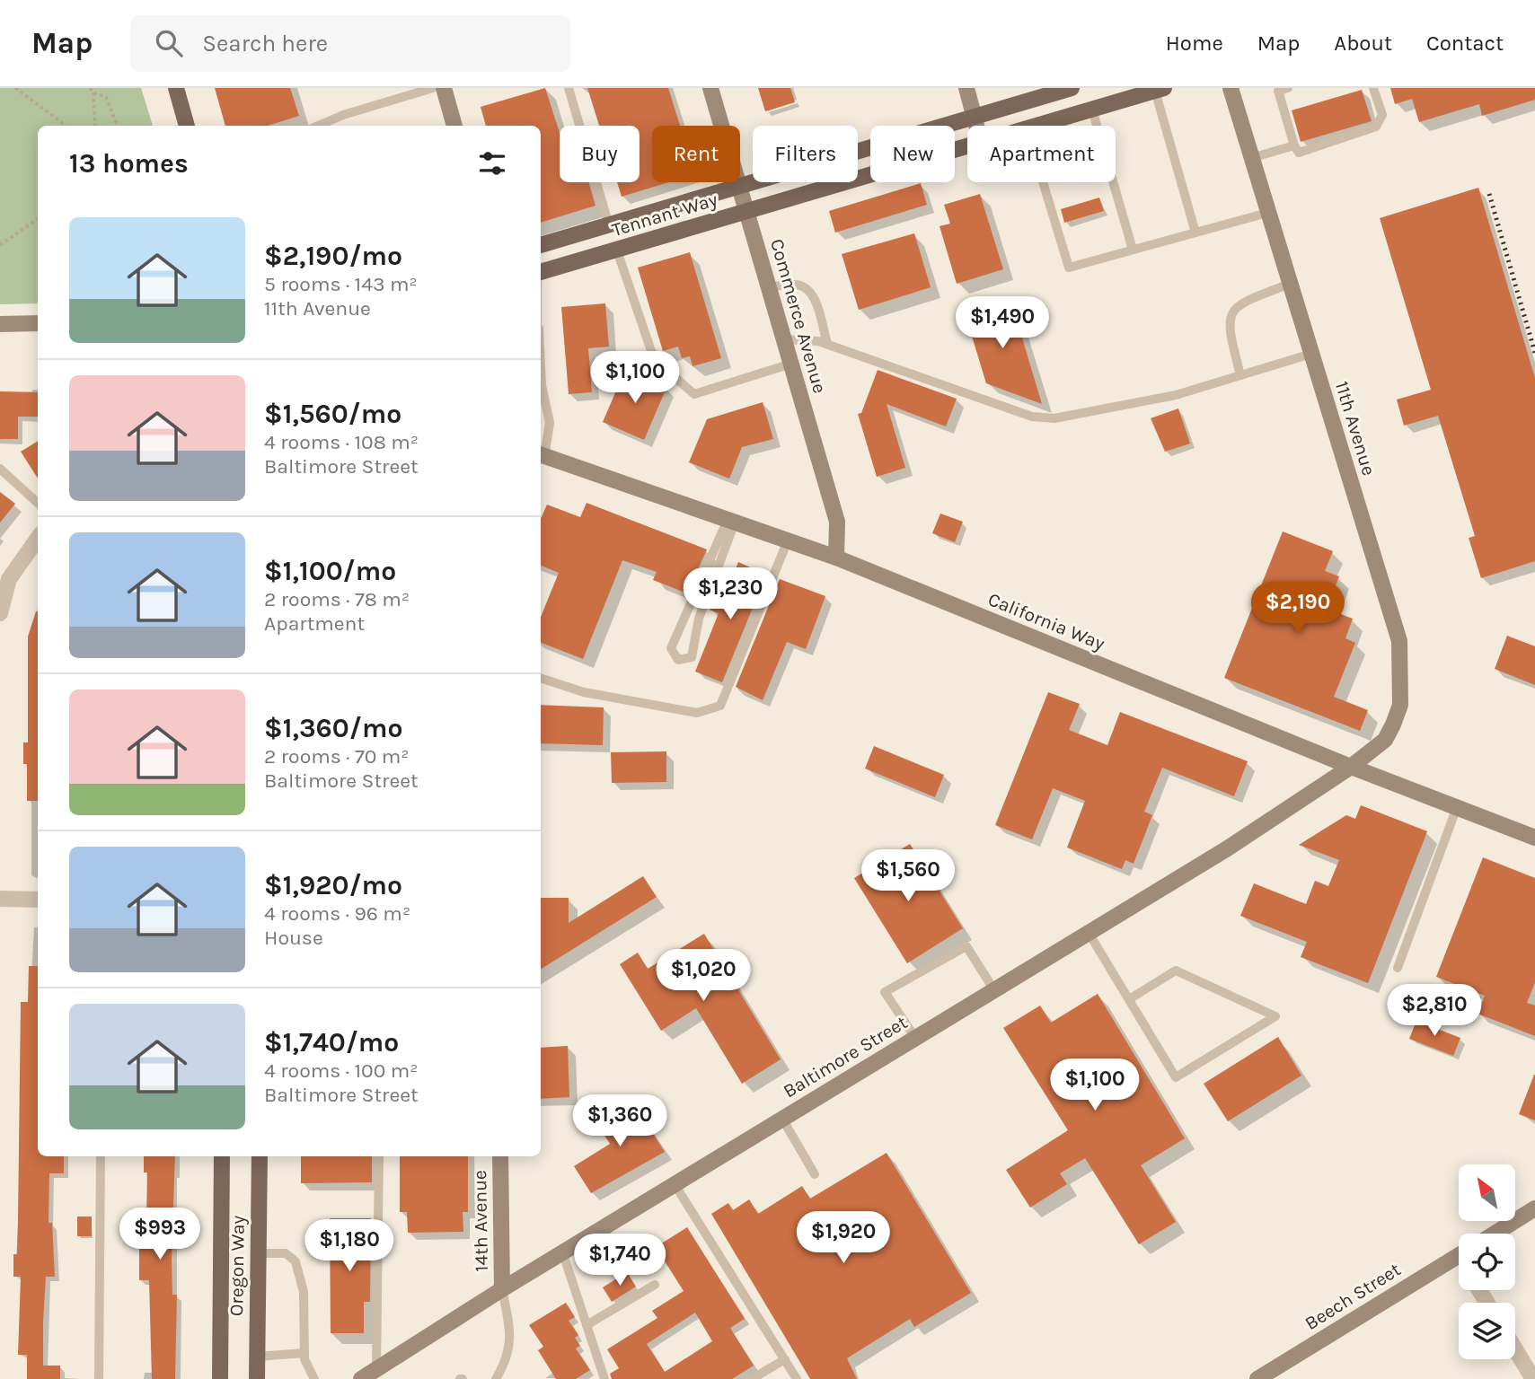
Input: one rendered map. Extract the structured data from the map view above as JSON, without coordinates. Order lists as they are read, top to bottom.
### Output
{
  "streets": {
    "main road": ["Tennant Way", "Oregon Way"],
    "street": [
      "Commerce Avenue",
      "11th Avenue",
      "California Way",
      "Baltimore Street",
      "14th Avenue",
      "Beech Street"
    ]
  },
  "crossings": [
    ["Tennant Way", "Commerce Avenue"],
    ["Commerce Avenue", "California Way"],
    ["11th Avenue", "California Way"],
    ["11th Avenue", "Baltimore Street"],
    ["California Way", "Baltimore Street"],
    ["Baltimore Street", "14th Avenue"]
  ],
  "north": "top left",
  "page": {
    "header": "Map",
    "search": "Search here",
    "nav": [
      "Home",
      "Map",
      "About",
      "Contact"
    ],
    "chip": [
      "Buy",
      "Rent",
      "Filters",
      "New",
      "Apartment"
    ],
    "heading": "13 homes",
    "list": [
      {
        "name": "$2,190/mo",
        "note": "5 rooms · 143 m² · 11th Avenue"
      },
      {
        "name": "$1,560/mo",
        "note": "4 rooms · 108 m² · Baltimore Street"
      },
      {
        "name": "$1,100/mo",
        "note": "2 rooms · 78 m² · Apartment"
      },
      {
        "name": "$1,360/mo",
        "note": "2 rooms · 70 m² · Baltimore Street"
      },
      {
        "name": "$1,920/mo",
        "note": "4 rooms · 96 m² · House"
      },
      {
        "name": "$1,740/mo",
        "note": "4 rooms · 100 m² · Baltimore Street"
      }
    ],
    "price": [
      "$1,490",
      "$1,100",
      "$1,230",
      "$2,190",
      "$1,560",
      "$1,020",
      "$2,810",
      "$1,100",
      "$1,360",
      "$993",
      "$1,920",
      "$1,180",
      "$1,740"
    ]
  }
}
